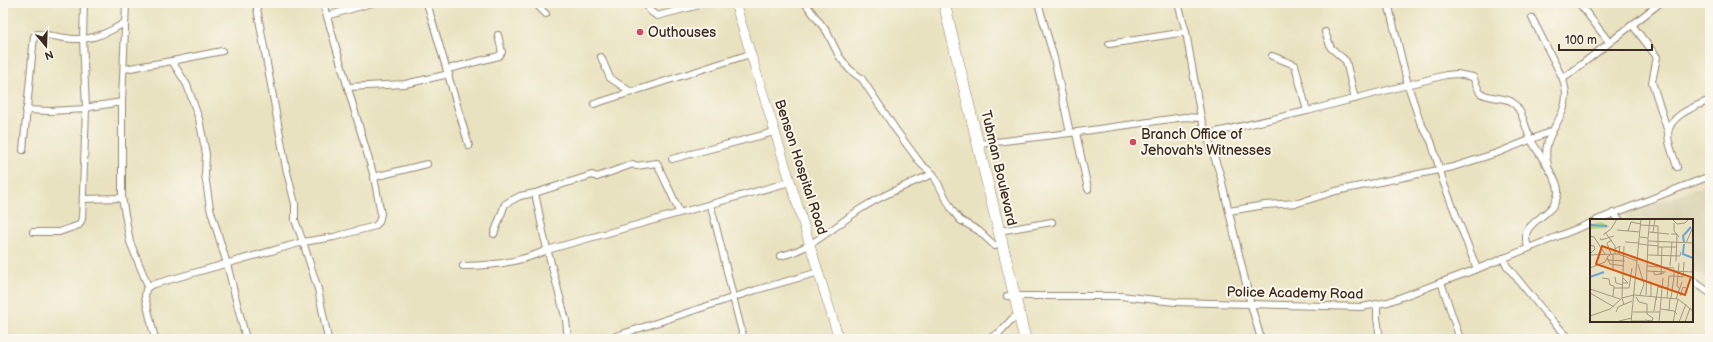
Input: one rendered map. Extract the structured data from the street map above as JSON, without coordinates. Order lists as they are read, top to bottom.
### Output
{
  "streets": {
    "highway": ["Tubman Boulevard"],
    "street": ["Benson Hospital Road", "Police Academy Road"]
  },
  "crossings": [
    ["Tubman Boulevard", "Police Academy Road"]
  ],
  "places": ["Outhouses", "Branch Office of Jehovah's Witnesses"],
  "scale_bar": "100 m",
  "north": "bottom"
}
